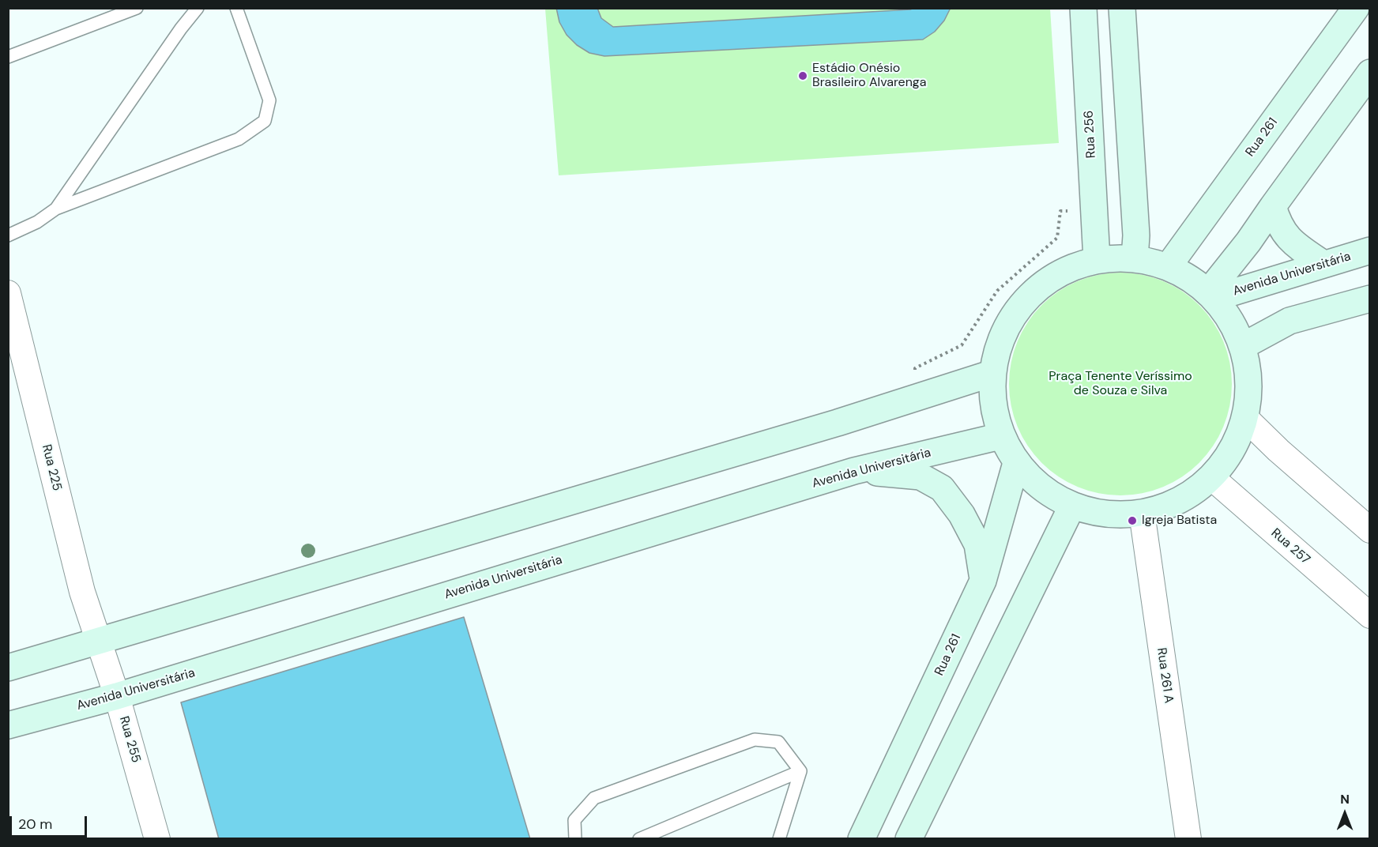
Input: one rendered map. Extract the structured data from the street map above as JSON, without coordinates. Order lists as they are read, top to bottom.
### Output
{
  "streets": {
    "main road": ["Rua 256", "Rua 261", "Avenida Universitária"],
    "street": [
      "Rua 225",
      "Rua 257",
      "Rua 261 A",
      "Rua 255"
    ]
  },
  "crossings": [
    ["Avenida Universitária", "Rua 255"],
    ["Rua 225", "Rua 255"]
  ],
  "parks": ["Praça Tenente Veríssimo de Souza e Silva"],
  "places": ["Estádio Onésio Brasileiro Alvarenga", "Igreja Batista"],
  "scale_bar": "20 m",
  "north": "top"
}
